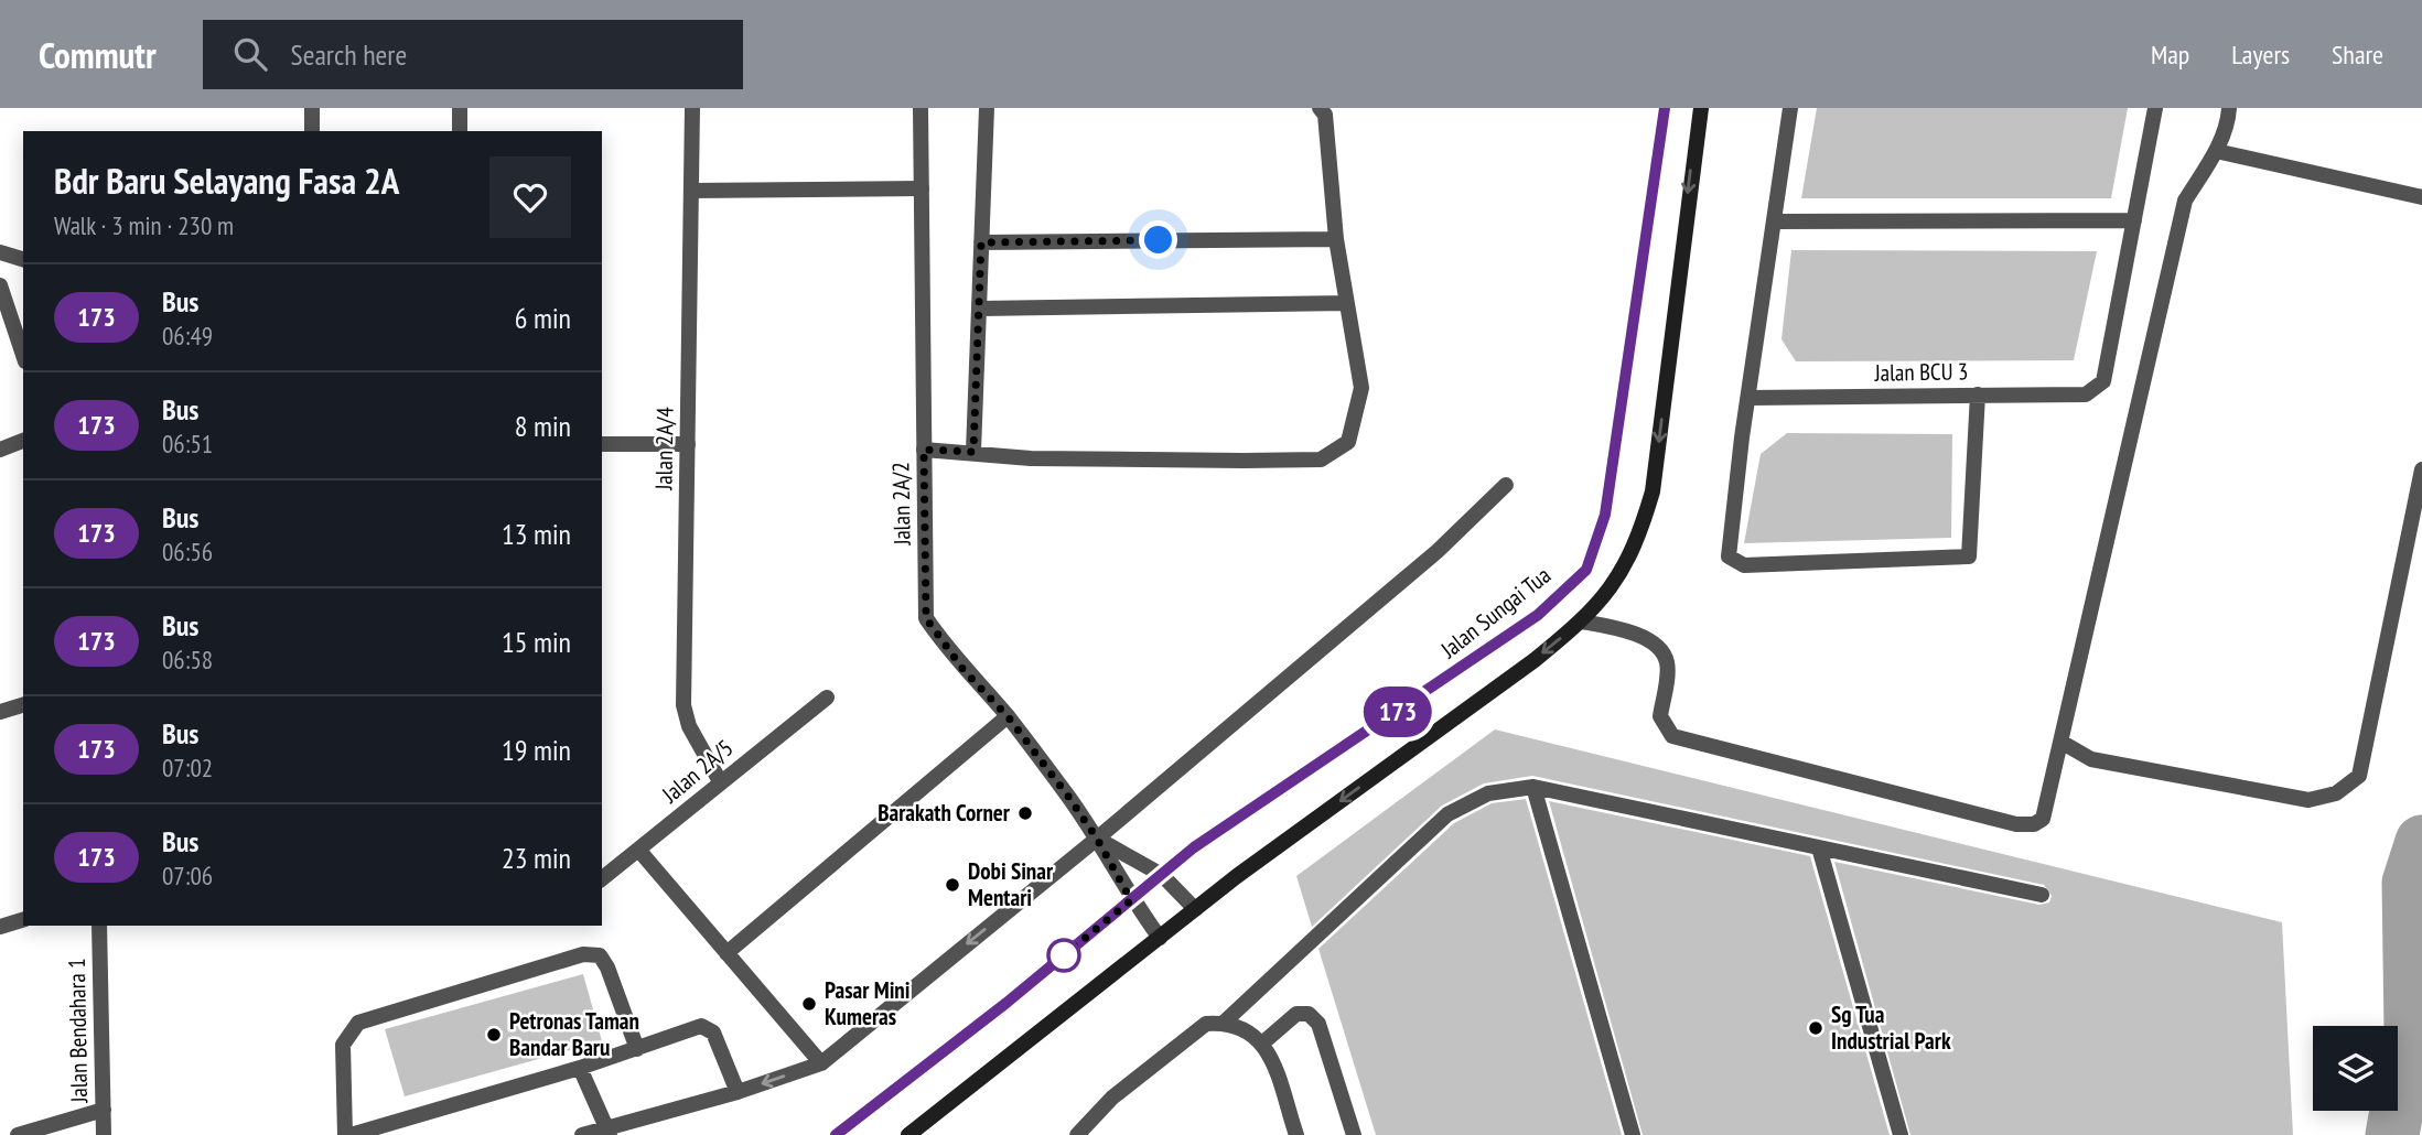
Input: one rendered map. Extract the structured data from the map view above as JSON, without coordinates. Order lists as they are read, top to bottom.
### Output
{
  "streets": {
    "main road": ["Jalan Sungai Tua"],
    "street": [
      "Jalan BCU 3",
      "Jalan 2A/4",
      "Jalan 2A/2",
      "Jalan 2A/5",
      "Jalan Bendahara 1"
    ]
  },
  "crossings": [
    ["Jalan 2A/4", "Jalan 2A/5"],
    ["Jalan 2A/2", "Jalan Sungai Tua"]
  ],
  "places": [
    "Barakath Corner",
    "Dobi Sinar Mentari",
    "Pasar Mini Kumeras",
    "Sg Tua Industrial Park",
    "Petronas Taman Bandar Baru"
  ],
  "lines": ["bus line 173"],
  "page": {
    "header": "Commutr",
    "search": "Search here",
    "nav": ["Map", "Layers", "Share"],
    "on_map": "173",
    "heading": ["Bdr Baru Selayang Fasa 2A", "Walk · 3 min · 230 m"],
    "list": [
      {
        "mark": "173",
        "name": "Bus",
        "note": "06:49",
        "value": "6 min"
      },
      {
        "mark": "173",
        "name": "Bus",
        "note": "06:51",
        "value": "8 min"
      },
      {
        "mark": "173",
        "name": "Bus",
        "note": "06:56",
        "value": "13 min"
      },
      {
        "mark": "173",
        "name": "Bus",
        "note": "06:58",
        "value": "15 min"
      },
      {
        "mark": "173",
        "name": "Bus",
        "note": "07:02",
        "value": "19 min"
      },
      {
        "mark": "173",
        "name": "Bus",
        "note": "07:06",
        "value": "23 min"
      }
    ]
  }
}
